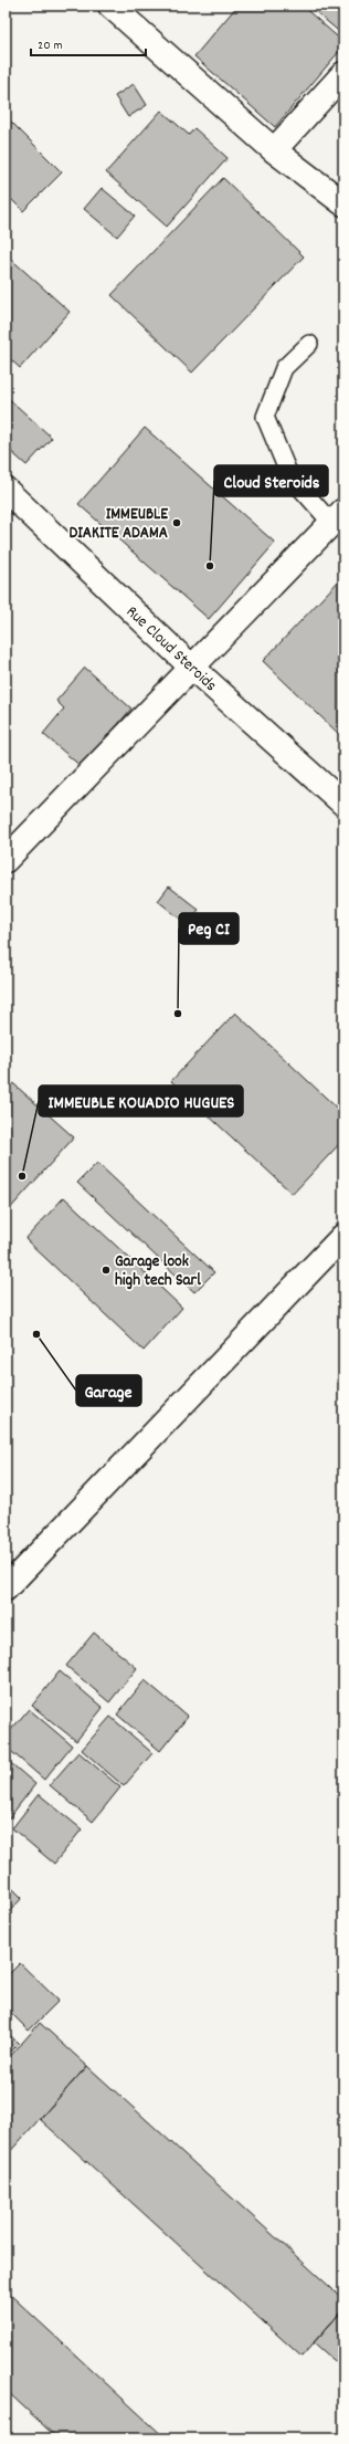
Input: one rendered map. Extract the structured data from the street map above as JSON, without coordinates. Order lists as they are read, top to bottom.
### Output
{
  "streets": {
    "street": ["Rue Cloud Steroids"]
  },
  "places": [
    "IMMEUBLE DIAKITE ADAMA",
    "Cloud Steroids",
    "Peg CI",
    "IMMEUBLE KOUADIO HUGUES",
    "Garage look high tech Sarl",
    "Garage"
  ],
  "scale_bar": "20 m"
}
